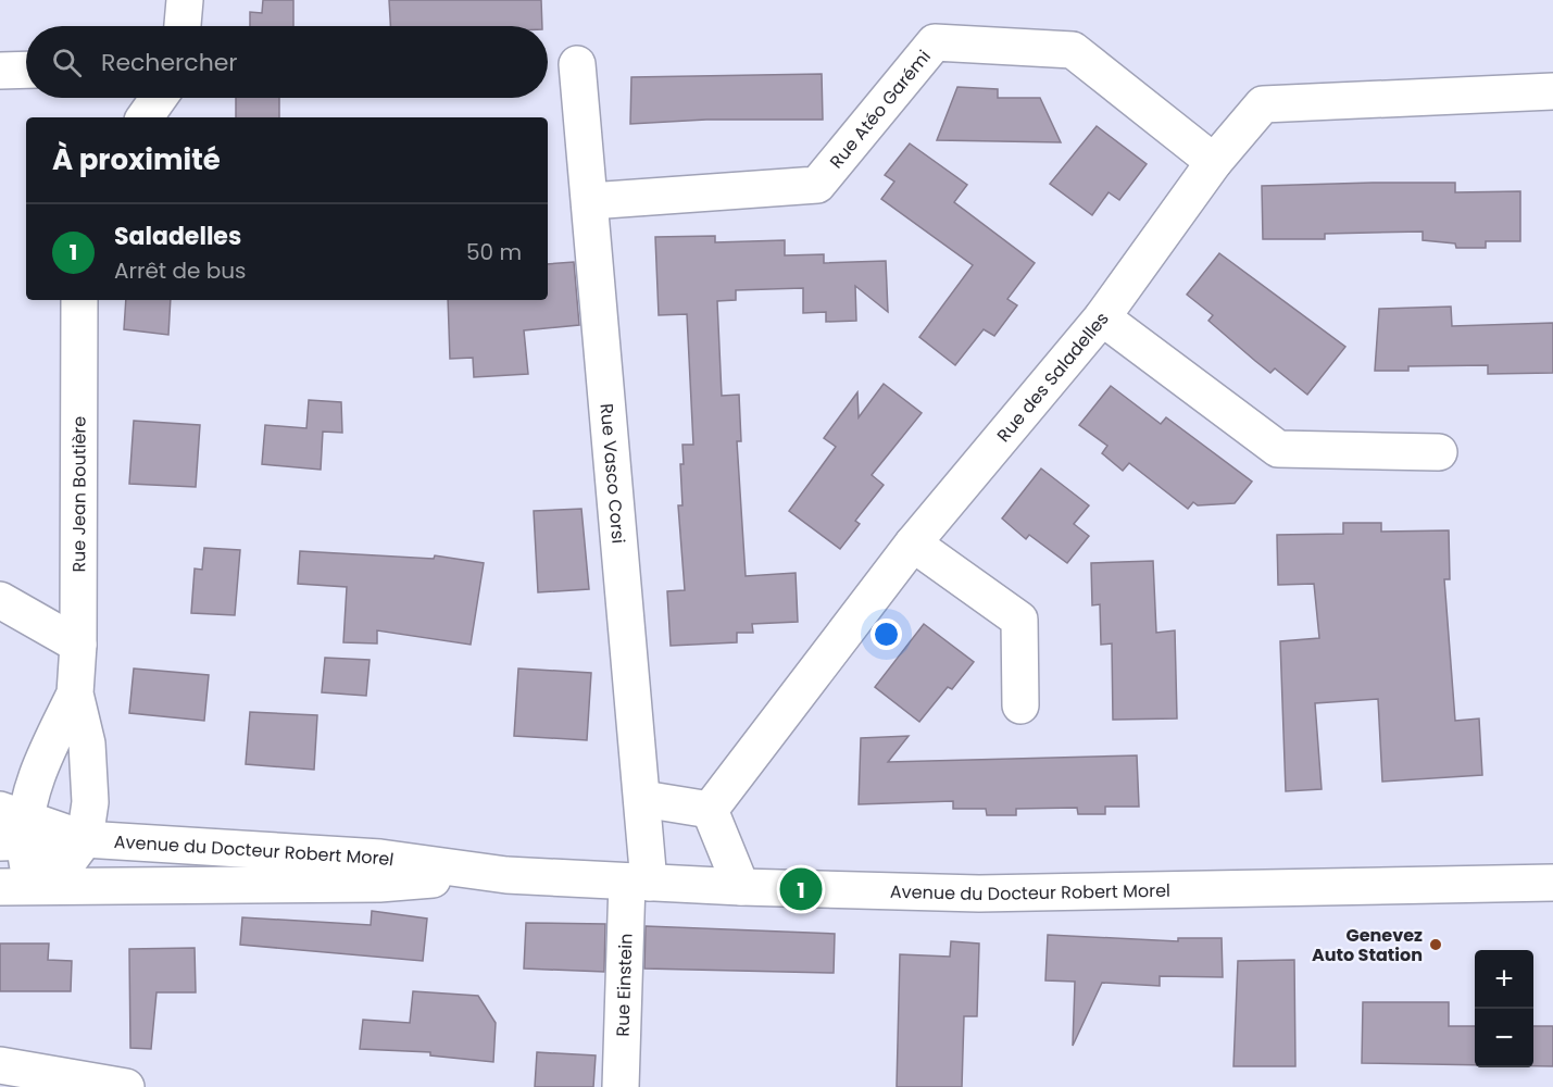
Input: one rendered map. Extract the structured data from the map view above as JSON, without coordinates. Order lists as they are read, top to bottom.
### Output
{
  "streets": {
    "street": [
      "Rue Atéo Garémi",
      "Rue des Saladelles",
      "Rue Vasco Corsi",
      "Rue Jean Boutière",
      "Avenue du Docteur Robert Morel",
      "Rue Einstein"
    ]
  },
  "crossings": [
    ["Rue Atéo Garémi", "Rue des Saladelles"],
    ["Rue Atéo Garémi", "Rue Vasco Corsi"],
    ["Rue Vasco Corsi", "Avenue du Docteur Robert Morel"],
    ["Rue Vasco Corsi", "Rue Einstein"],
    ["Rue Jean Boutière", "Avenue du Docteur Robert Morel"],
    ["Avenue du Docteur Robert Morel", "Rue Einstein"]
  ],
  "places": ["Genevez Auto Station"],
  "page": {
    "search": "Rechercher",
    "heading": "À proximité",
    "list": [
      {
        "mark": "1",
        "name": "Saladelles",
        "note": "Arrêt de bus",
        "value": "50 m"
      }
    ],
    "pins": "1",
    "map_buttons": ["+", "−"]
  }
}
